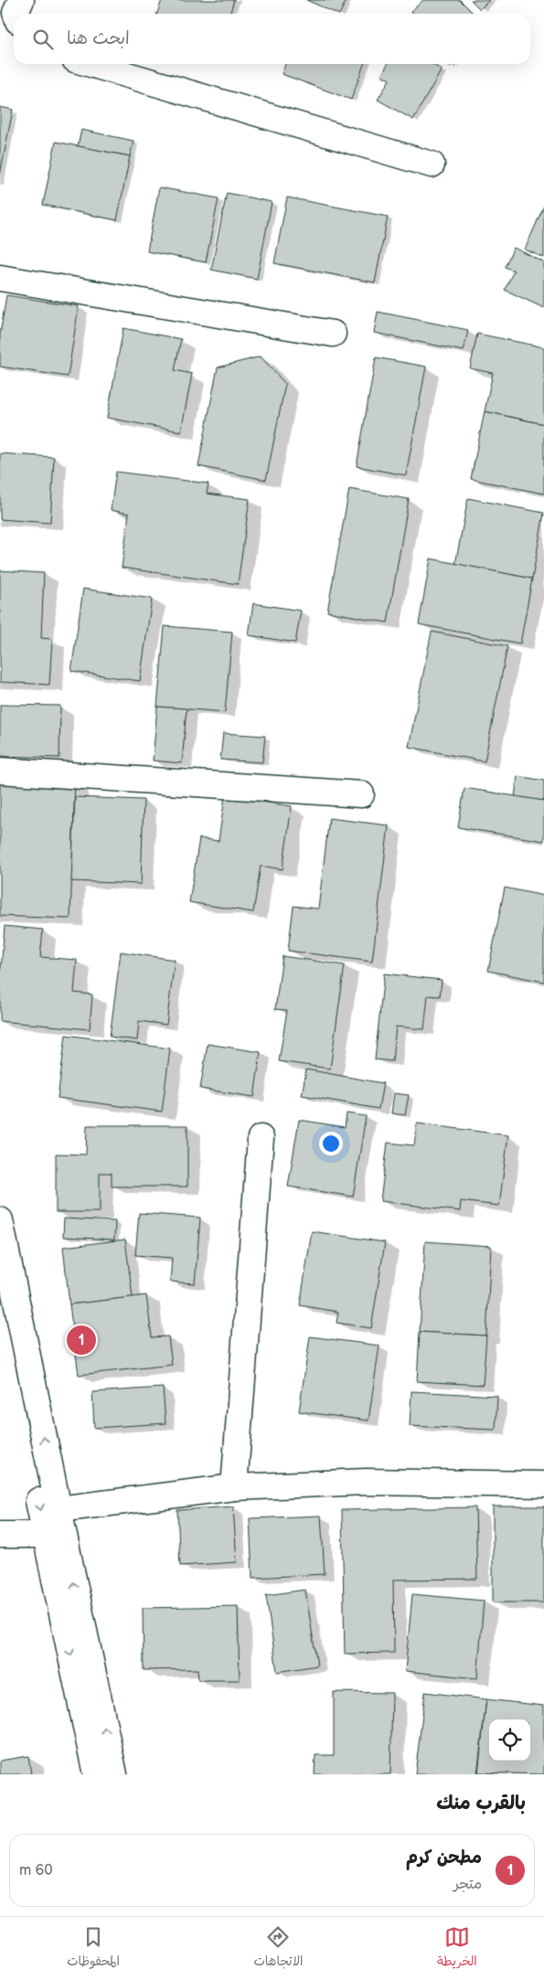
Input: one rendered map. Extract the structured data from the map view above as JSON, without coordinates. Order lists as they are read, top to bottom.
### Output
{
  "page": {
    "search": "ابحث هنا",
    "pins": "1",
    "heading": "بالقرب منك",
    "list": [
      {
        "mark": "1",
        "name": "مطحن كرم",
        "note": "متجر",
        "value": "60 m"
      }
    ],
    "nav": ["الخريطة", "الاتجاهات", "المحفوظات"]
  }
}
